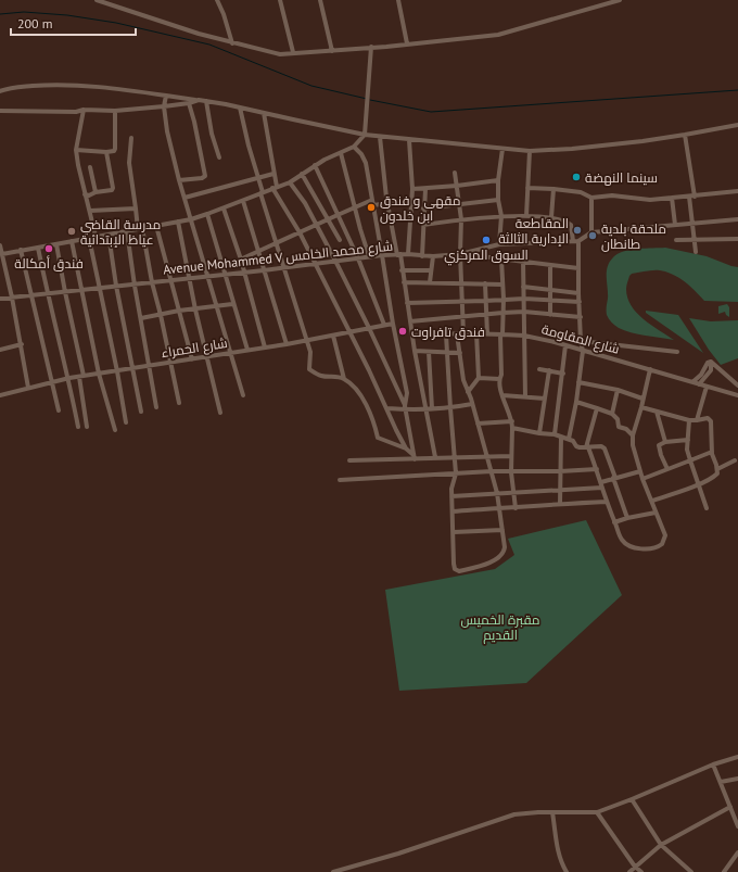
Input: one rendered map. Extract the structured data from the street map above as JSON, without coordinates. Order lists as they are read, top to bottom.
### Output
{
  "streets": {
    "street": ["Avenue Mohammed V شارع محمد الخامس", "شارع المقاومة", "شارع الحمراء"]
  },
  "parks": ["مقبرة الخميس القديم"],
  "places": [
    "سينما النهضة",
    "مقهى و فندق ابن خلدون",
    "المقاطعة الإدارية الثالثة",
    "مدرسة القاضي عياظ الإبتدائية",
    "ملحقة بلدية طانطان",
    "السوق المركزي",
    "فندق أمكالة",
    "فندق تافراوت"
  ],
  "scale_bar": "200 m"
}
